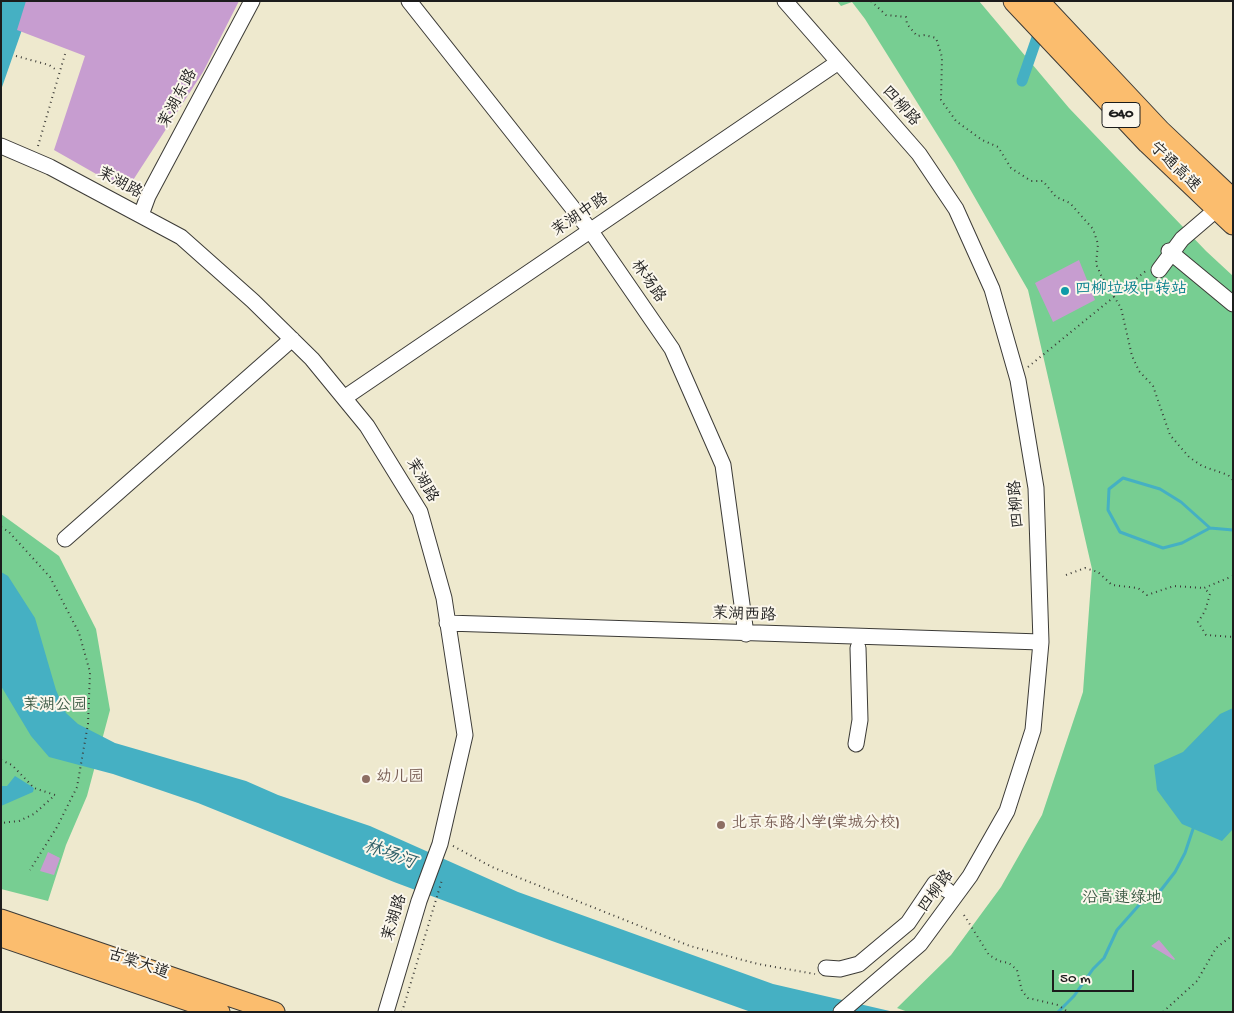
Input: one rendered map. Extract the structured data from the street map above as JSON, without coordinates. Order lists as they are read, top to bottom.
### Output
{
  "streets": {
    "highway": ["G40", "宁通高速"],
    "main road": ["古棠大道"],
    "street": [
      "茉湖东路",
      "四柳路",
      "茉湖路",
      "茉湖中路",
      "林场路",
      "茉湖西路"
    ]
  },
  "crossings": [
    ["茉湖东路", "茉湖路"],
    ["四柳路", "茉湖中路"],
    ["四柳路", "茉湖西路"],
    ["茉湖路", "茉湖中路"],
    ["茉湖路", "茉湖西路"],
    ["茉湖中路", "林场路"],
    ["林场路", "茉湖西路"]
  ],
  "water": ["林场河"],
  "parks": ["茉湖公园", "沿高速绿地"],
  "places": ["四柳垃圾中转站", "幼儿园", "北京东路小学(棠城分校)"],
  "scale_bar": "50 m"
}
